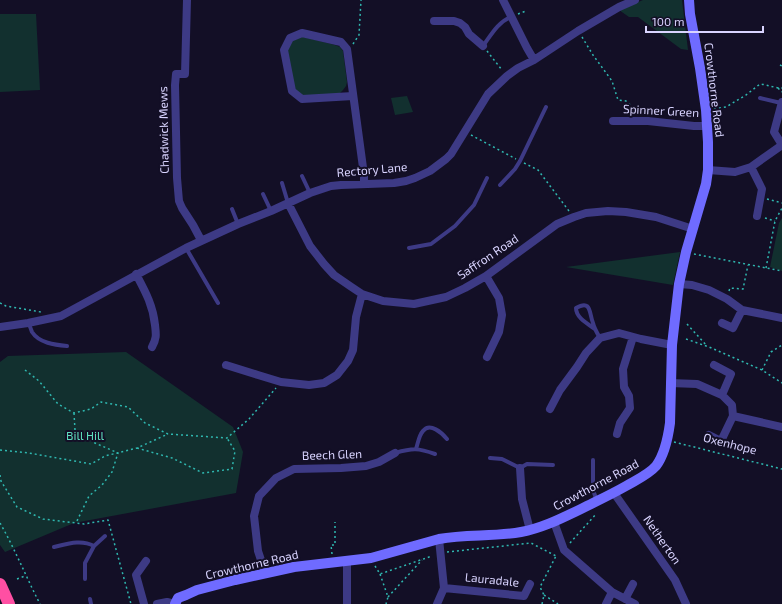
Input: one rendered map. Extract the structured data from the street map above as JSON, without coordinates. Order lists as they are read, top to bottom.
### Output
{
  "streets": {
    "street": [
      "Crowthorne Road",
      "Spinner Green",
      "Chadwick Mews",
      "Rectory Lane",
      "Saffron Road",
      "Oxenhope",
      "Beech Glen",
      "Netherton",
      "Lauradale"
    ]
  },
  "crossings": [
    ["Crowthorne Road", "Spinner Green"],
    ["Crowthorne Road", "Saffron Road"],
    ["Crowthorne Road", "Beech Glen"],
    ["Crowthorne Road", "Netherton"],
    ["Chadwick Mews", "Rectory Lane"],
    ["Rectory Lane", "Saffron Road"]
  ],
  "parks": ["Bill Hill"],
  "scale_bar": "100 m"
}
